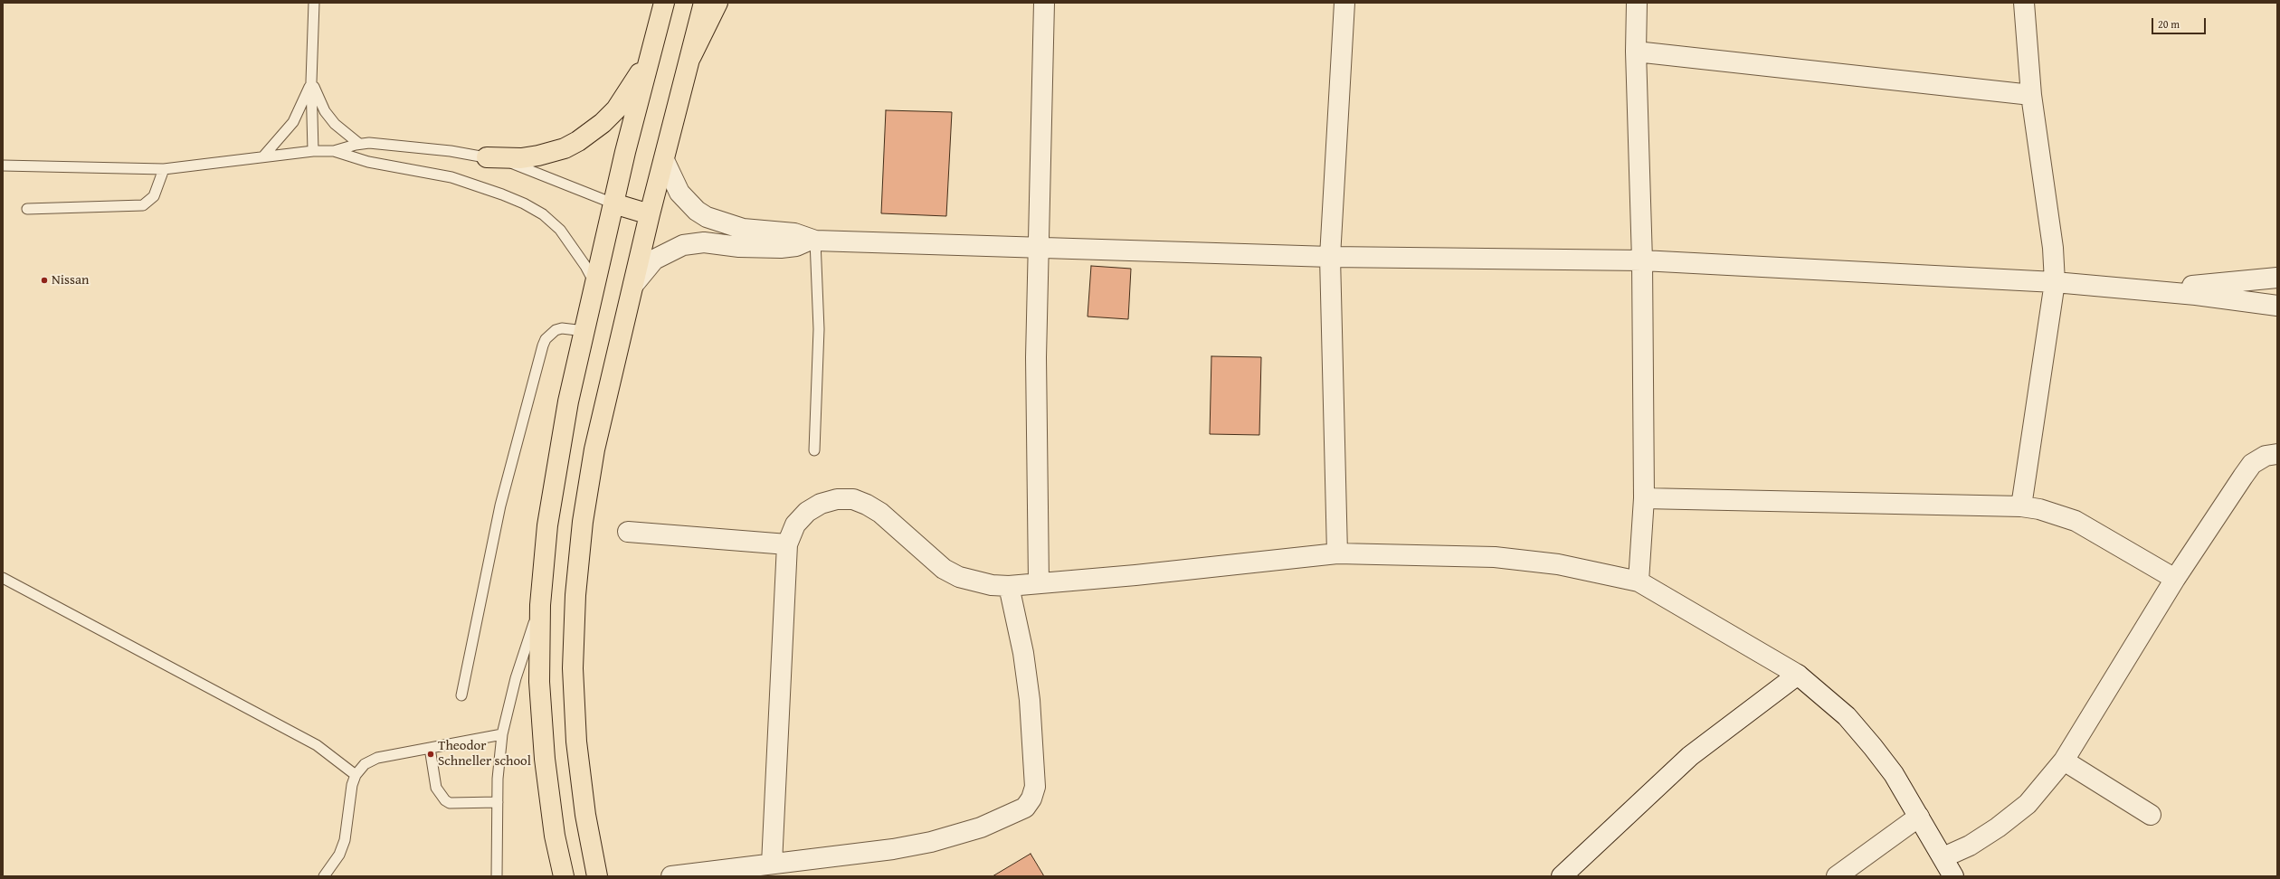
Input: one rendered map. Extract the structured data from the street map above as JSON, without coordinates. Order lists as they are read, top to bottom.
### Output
{
  "places": ["Nissan", "Theodor Schneller school"],
  "scale_bar": "20 m"
}
